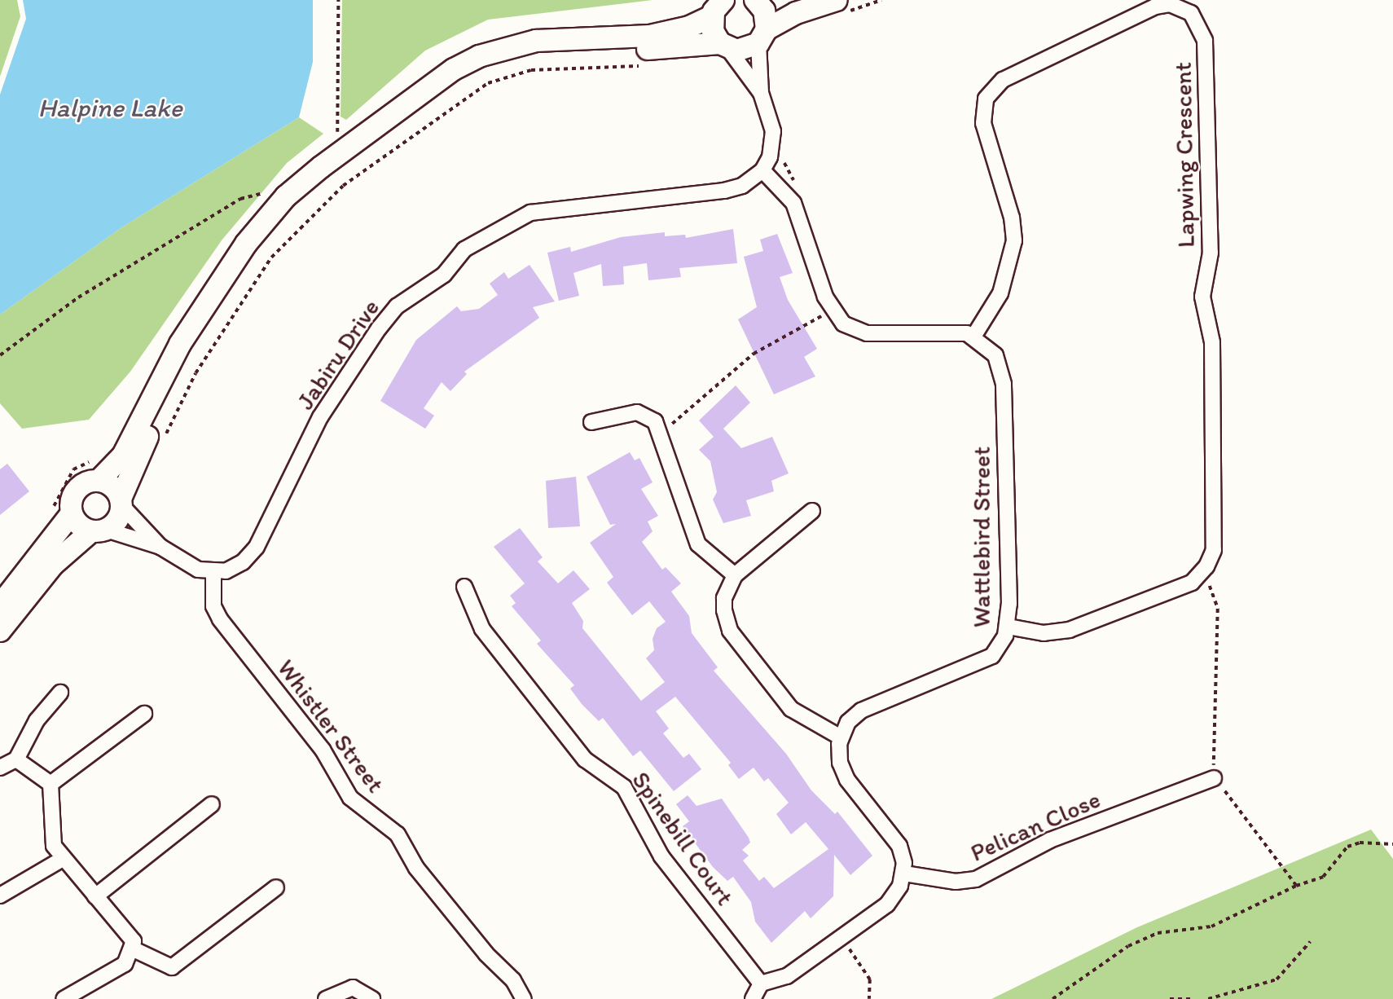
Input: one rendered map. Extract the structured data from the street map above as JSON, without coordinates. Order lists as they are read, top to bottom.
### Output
{
  "streets": {
    "street": [
      "Lapwing Crescent",
      "Jabiru Drive",
      "Wattlebird Street",
      "Whistler Street",
      "Pelican Close",
      "Spinebill Court"
    ]
  },
  "crossings": [
    ["Lapwing Crescent", "Wattlebird Street"],
    ["Jabiru Drive", "Wattlebird Street"],
    ["Jabiru Drive", "Whistler Street"]
  ],
  "water": ["Halpine Lake"]
}
